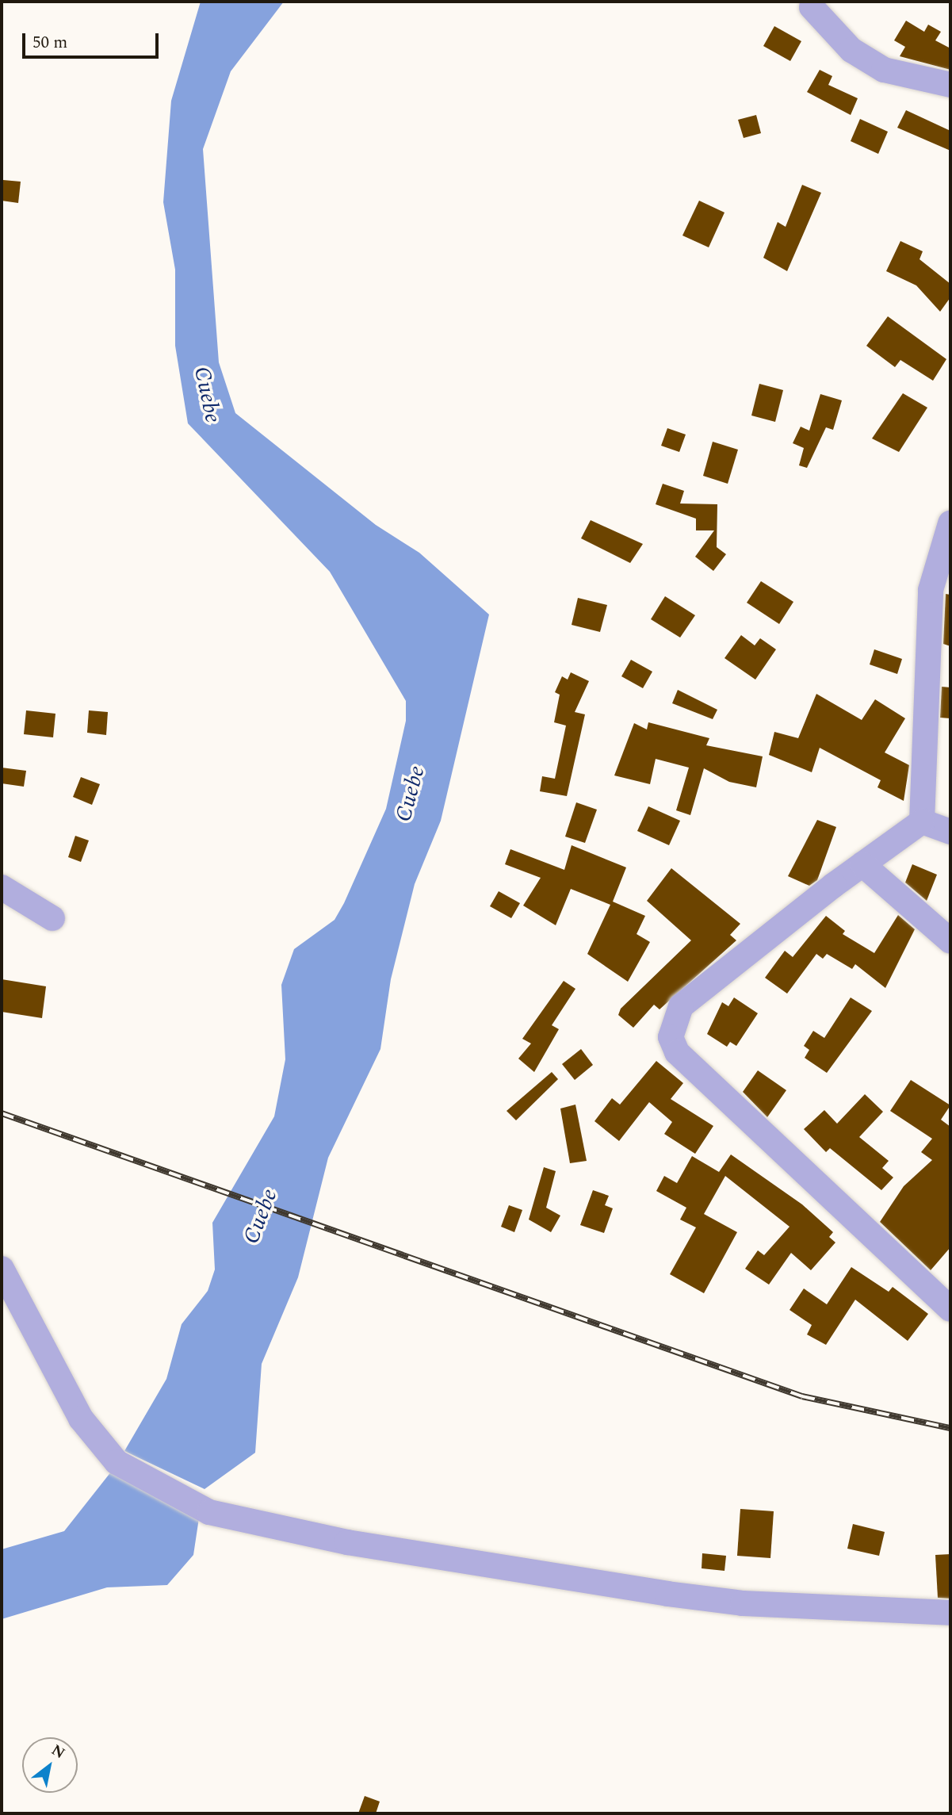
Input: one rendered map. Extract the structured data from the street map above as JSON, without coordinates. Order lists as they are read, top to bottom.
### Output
{
  "water": ["Cuebe"],
  "scale_bar": "50 m",
  "north": "top right"
}
